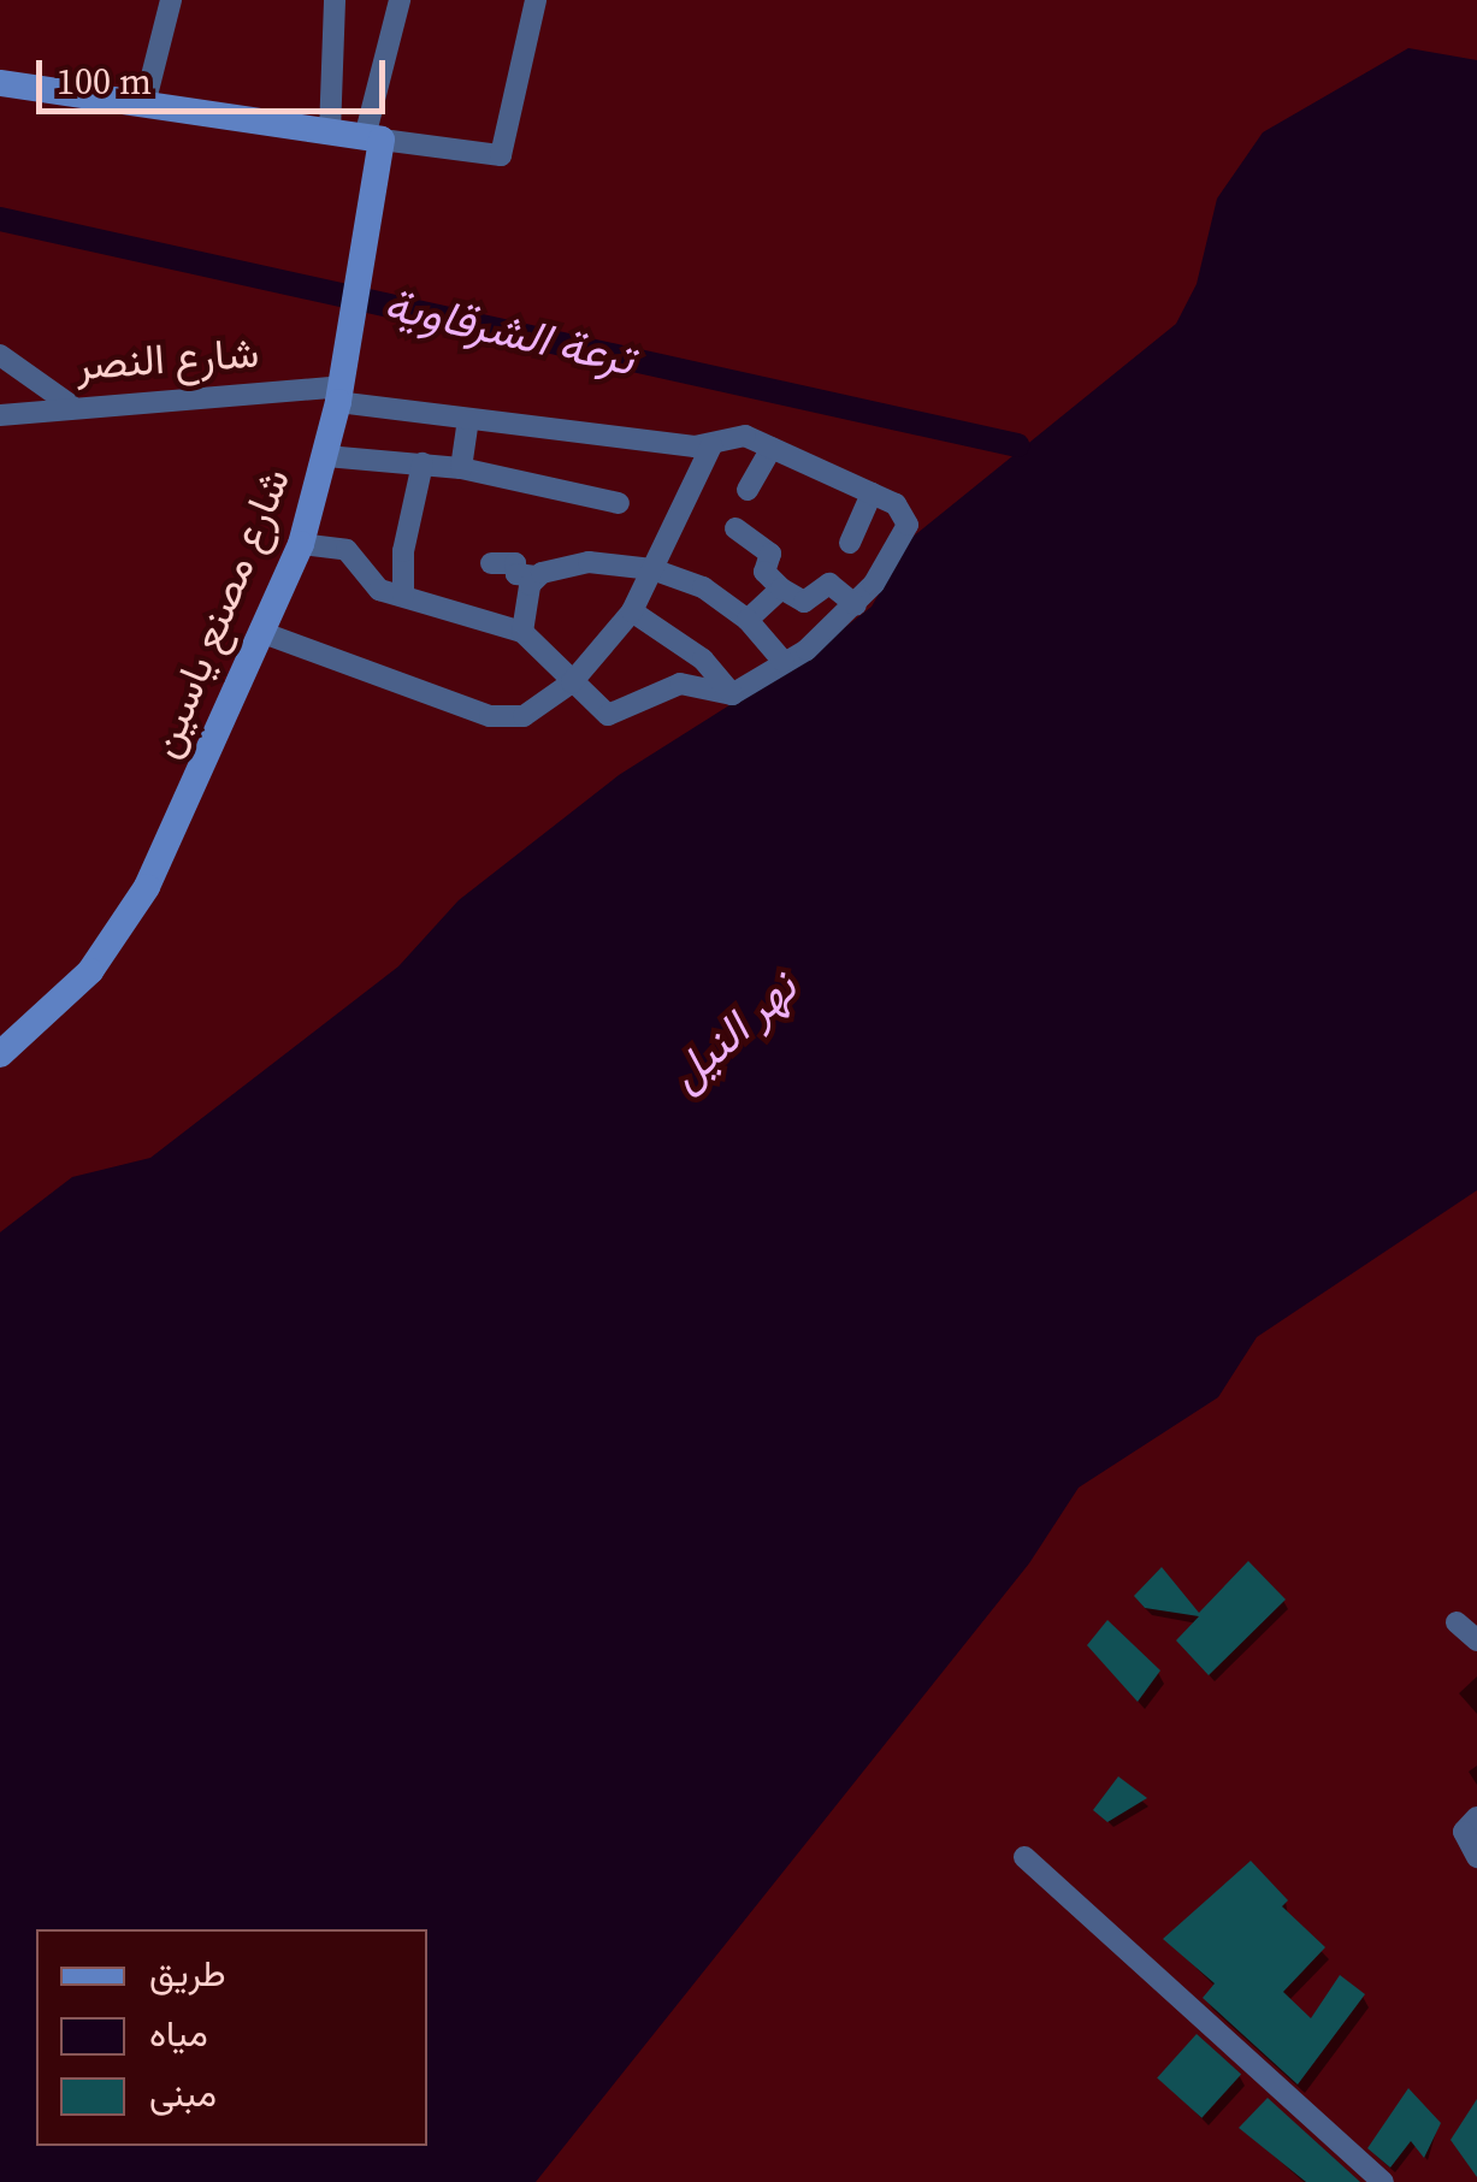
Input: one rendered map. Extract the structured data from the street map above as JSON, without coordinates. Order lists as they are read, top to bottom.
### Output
{
  "streets": {
    "main road": ["شارع مصنع ياسين"],
    "street": ["شارع النصر"]
  },
  "crossings": [
    ["شارع النصر", "شارع مصنع ياسين"]
  ],
  "water": ["ترعة الشرقاوية", "نهر النيل"],
  "legend": ["طريق", "مياه", "مبنى"],
  "scale_bar": "100 m"
}
